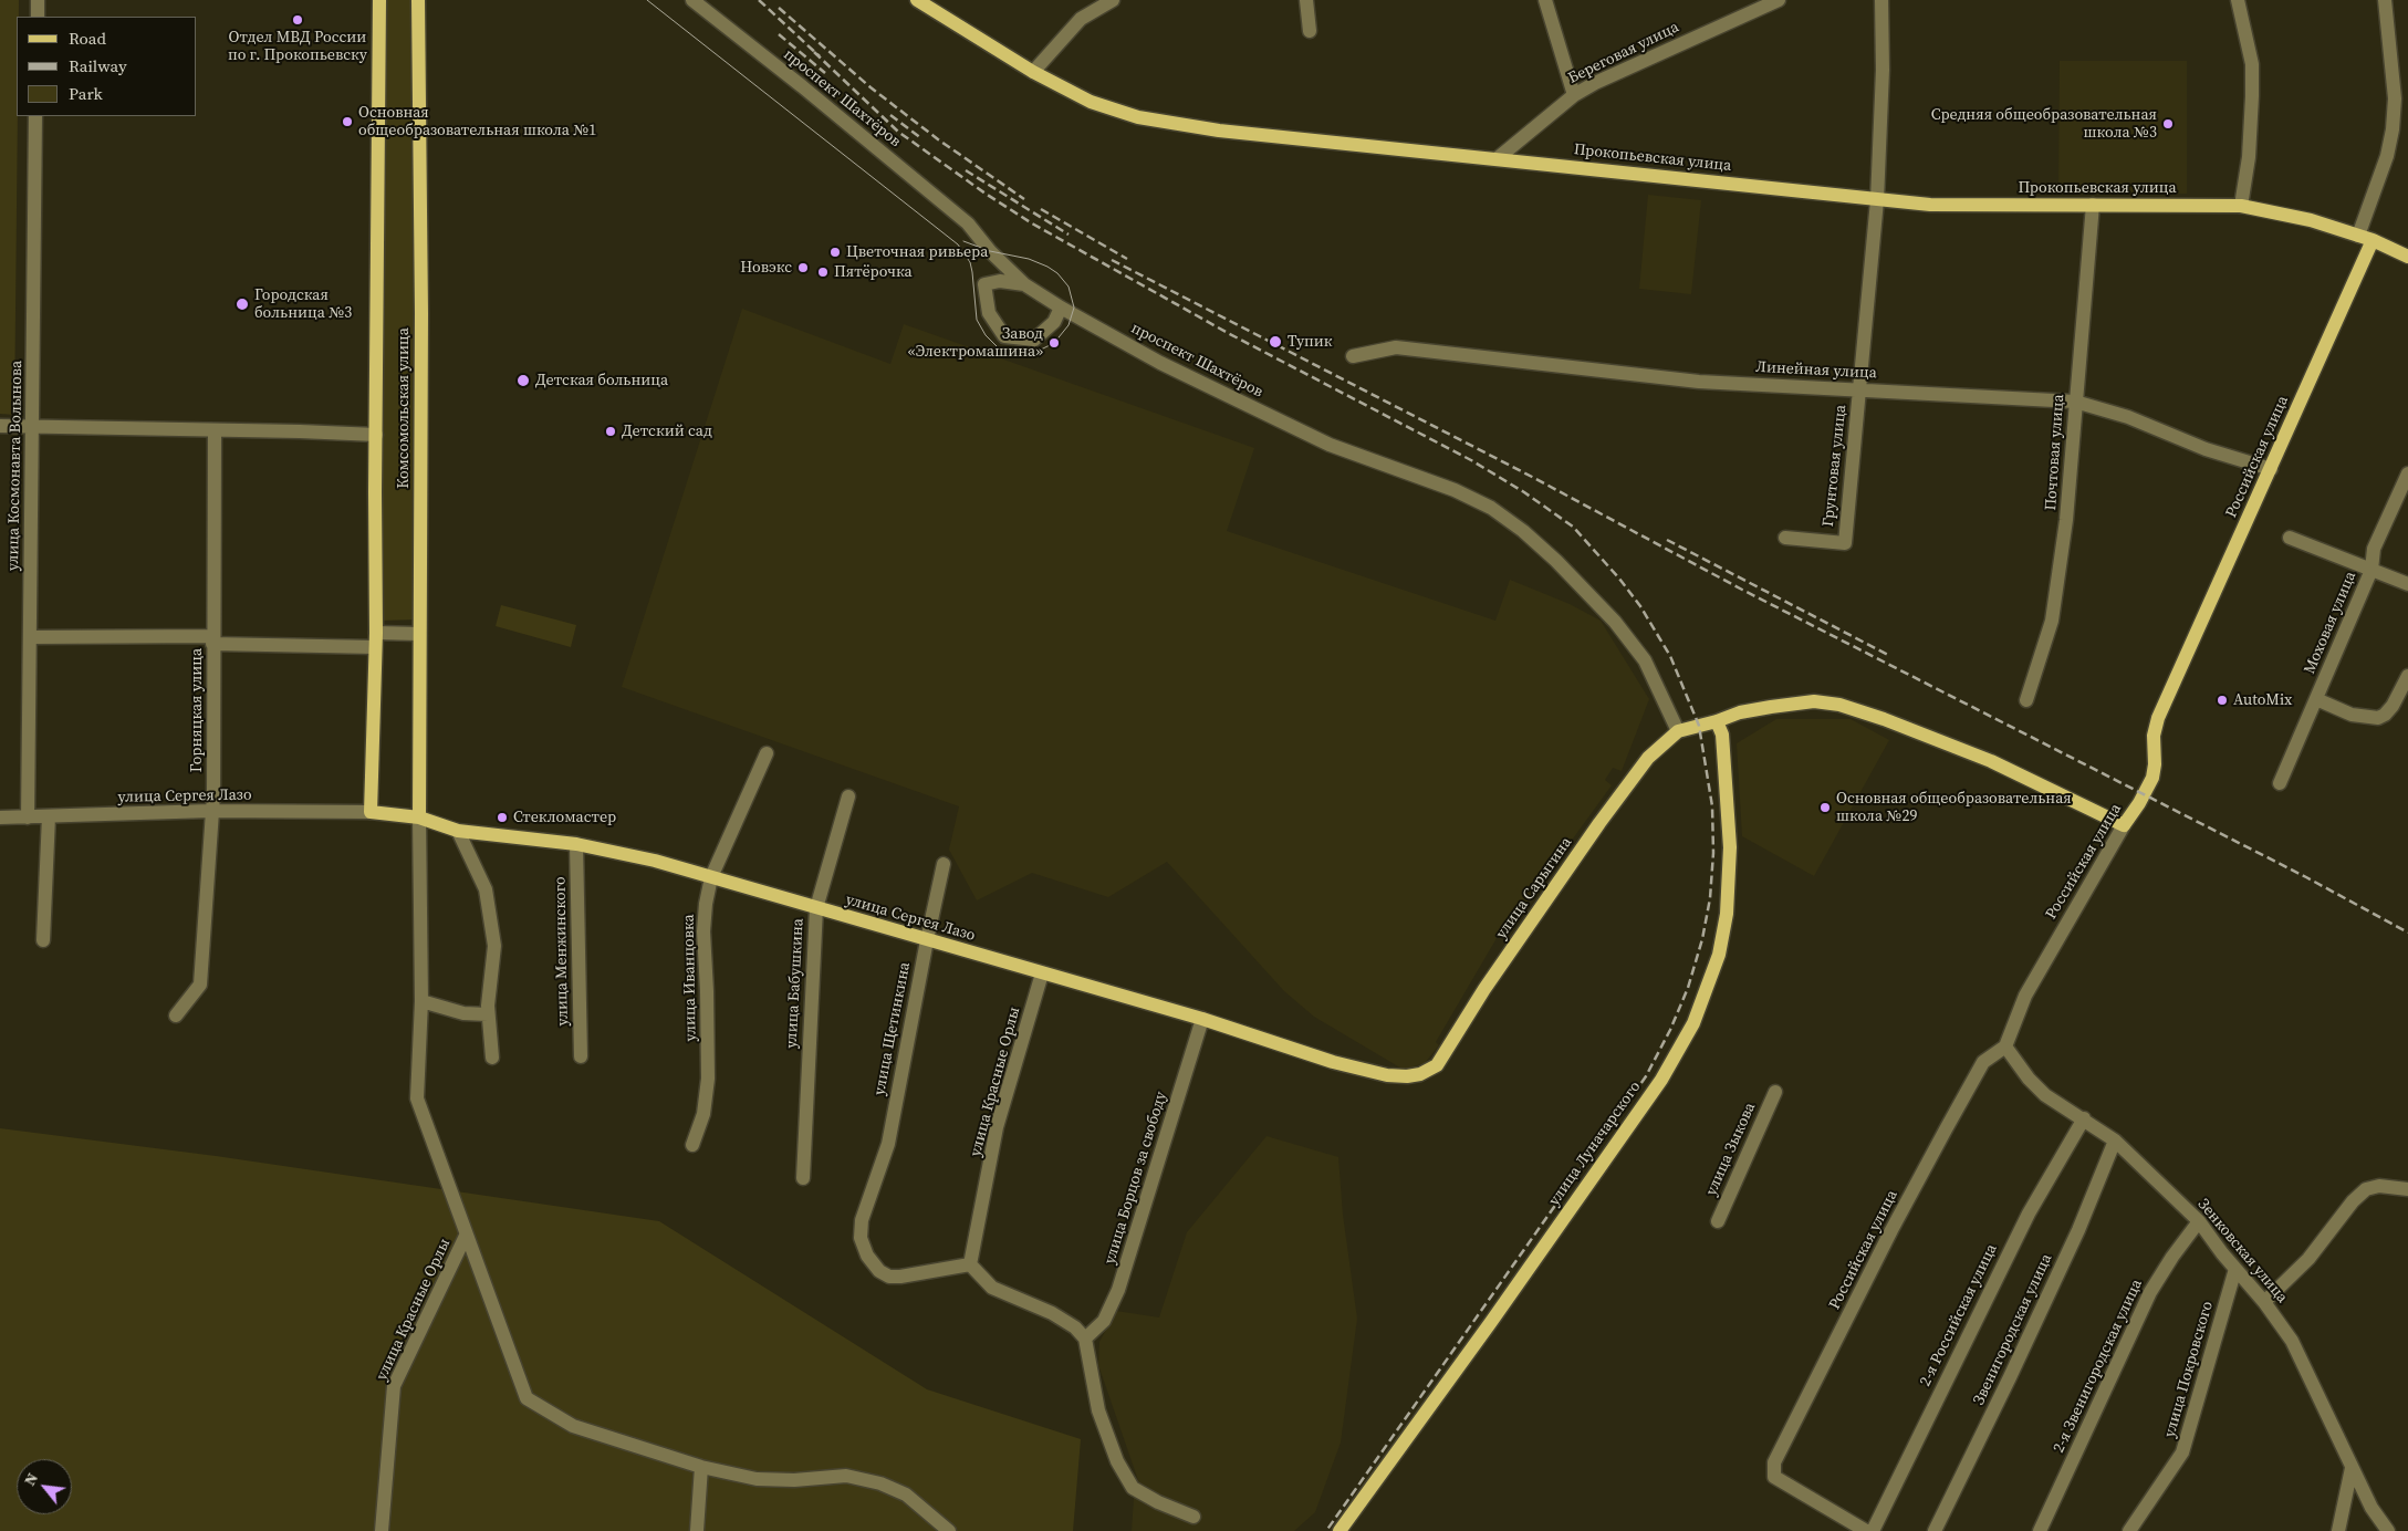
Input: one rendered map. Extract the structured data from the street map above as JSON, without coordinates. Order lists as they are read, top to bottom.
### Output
{
  "streets": {
    "main road": [
      "Прокопьевская улица",
      "Комсомольская улица",
      "Российская улица",
      "улица Сергея Лазо",
      "улица Сарыгина",
      "улица Луначарского"
    ],
    "street": [
      "Береговая улица",
      "проспект Шахтёров",
      "Линейная улица",
      "Почтовая улица",
      "улица Космонавта Волынова",
      "Грунтовая улица",
      "Моховая улица",
      "Горняцкая улица",
      "улица Менжинского",
      "улица Иванцовка",
      "улица Бабушкина",
      "улица Щетинкина",
      "улица Красные Орлы",
      "улица Зыкова",
      "улица Борцов за свободу",
      "Зенковская улица",
      "2-я Российская улица",
      "Звенигородская улица",
      "2-я Звенигородская улица",
      "улица Покровского"
    ]
  },
  "crossings": [
    ["Береговая улица", "Прокопьевская улица"],
    ["проспект Шахтёров", "улица Сарыгина"],
    ["Прокопьевская улица", "Почтовая улица"],
    ["Прокопьевская улица", "Российская улица"],
    ["Прокопьевская улица", "Грунтовая улица"],
    ["Линейная улица", "Почтовая улица"],
    ["Линейная улица", "Российская улица"],
    ["Линейная улица", "Грунтовая улица"],
    ["Комсомольская улица", "улица Сергея Лазо"],
    ["Российская улица", "улица Сарыгина"],
    ["Российская улица", "Зенковская улица"],
    ["улица Космонавта Волынова", "улица Сергея Лазо"],
    ["Горняцкая улица", "улица Сергея Лазо"],
    ["улица Сергея Лазо", "улица Сарыгина"],
    ["улица Сергея Лазо", "улица Менжинского"],
    ["улица Сергея Лазо", "улица Иванцовка"],
    ["улица Сергея Лазо", "улица Бабушкина"],
    ["улица Сергея Лазо", "улица Щетинкина"],
    ["улица Сергея Лазо", "улица Красные Орлы"],
    ["улица Сергея Лазо", "улица Борцов за свободу"],
    ["улица Сарыгина", "улица Луначарского"],
    ["улица Щетинкина", "улица Красные Орлы"],
    ["Зенковская улица", "2-я Российская улица"],
    ["Зенковская улица", "Звенигородская улица"],
    ["Зенковская улица", "2-я Звенигородская улица"],
    ["Зенковская улица", "улица Покровского"]
  ],
  "places": [
    "Отдел МВД России по г. Прокопьевску",
    "Основная общеобразовательная школа №1",
    "Средняя общеобразовательная школа №3",
    "Цветочная ривьера",
    "Новэкс",
    "Пятёрочка",
    "Городская больница №3",
    "Тупик",
    "Завод «Электромашина»",
    "Детская больница",
    "Детский сад",
    "AutoMix",
    "Основная общеобразовательная школа №29",
    "Стекломастер"
  ],
  "legend": ["Road", "Railway", "Park"],
  "north": "top left"
}
